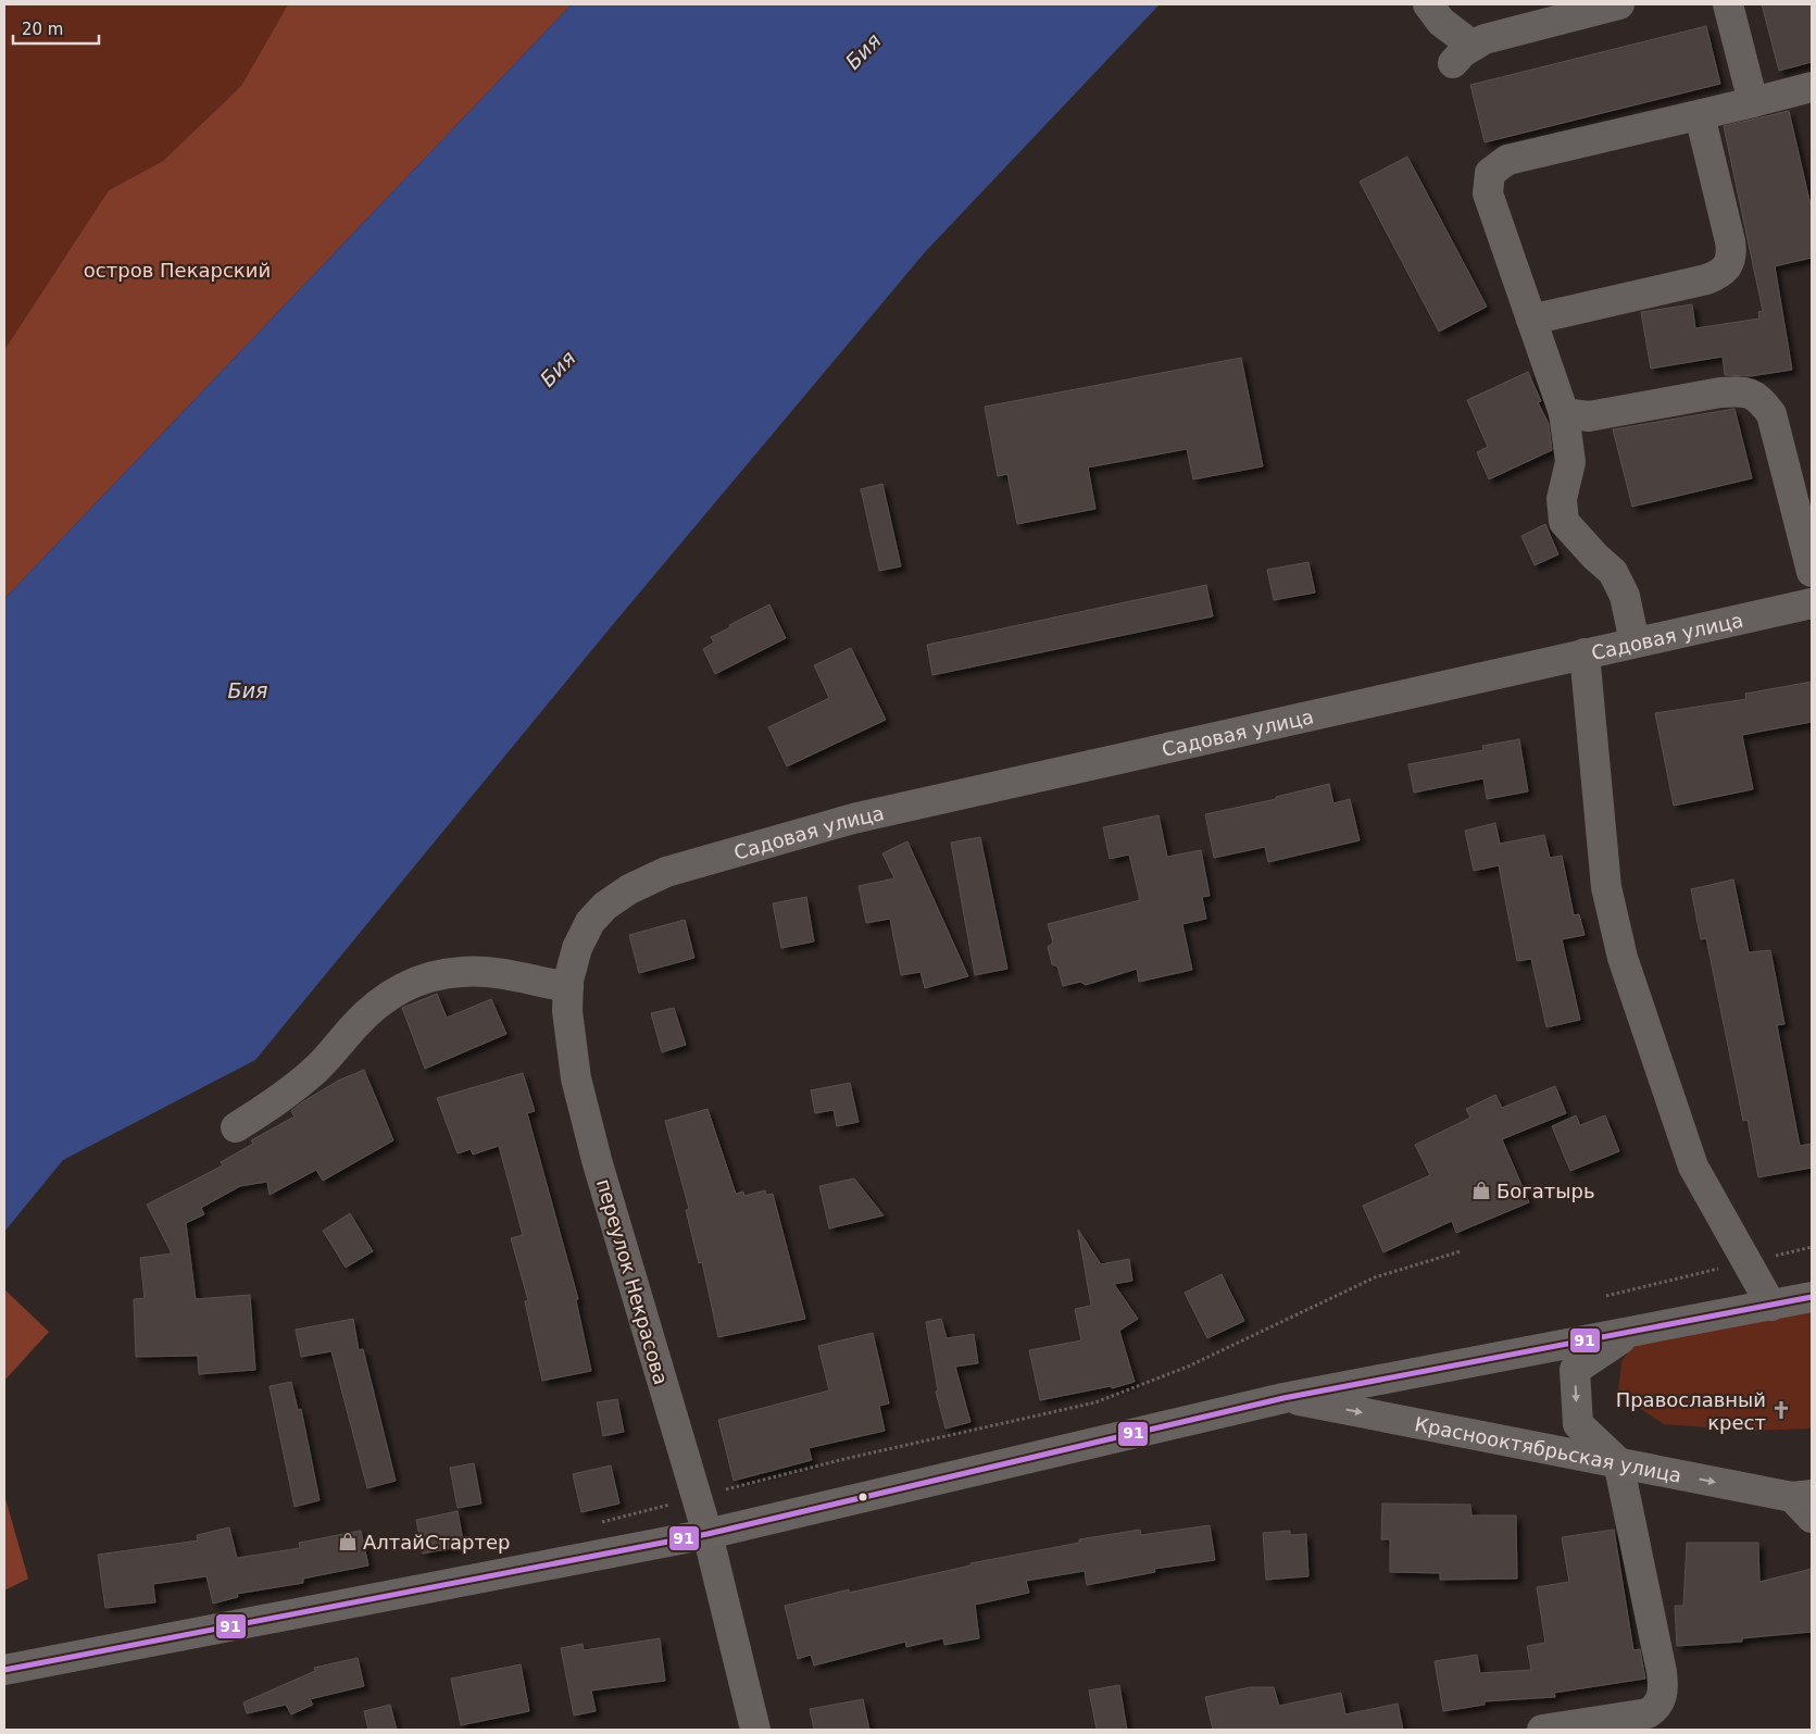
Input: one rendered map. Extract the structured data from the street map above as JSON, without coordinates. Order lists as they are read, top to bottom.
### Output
{
  "streets": {
    "main road": ["Краснооктябрьская улица"],
    "street": ["Садовая улица", "переулок Некрасова"]
  },
  "crossings": [
    ["Садовая улица", "переулок Некрасова"],
    ["переулок Некрасова", "Краснооктябрьская улица"]
  ],
  "water": ["Бия"],
  "parks": ["остров Пекарский"],
  "places": {
    "shop": ["Богатырь", "АлтайСтартер"],
    "church": ["Православный крест"]
  },
  "lines": ["transit line 91"],
  "scale_bar": "20 m"
}
